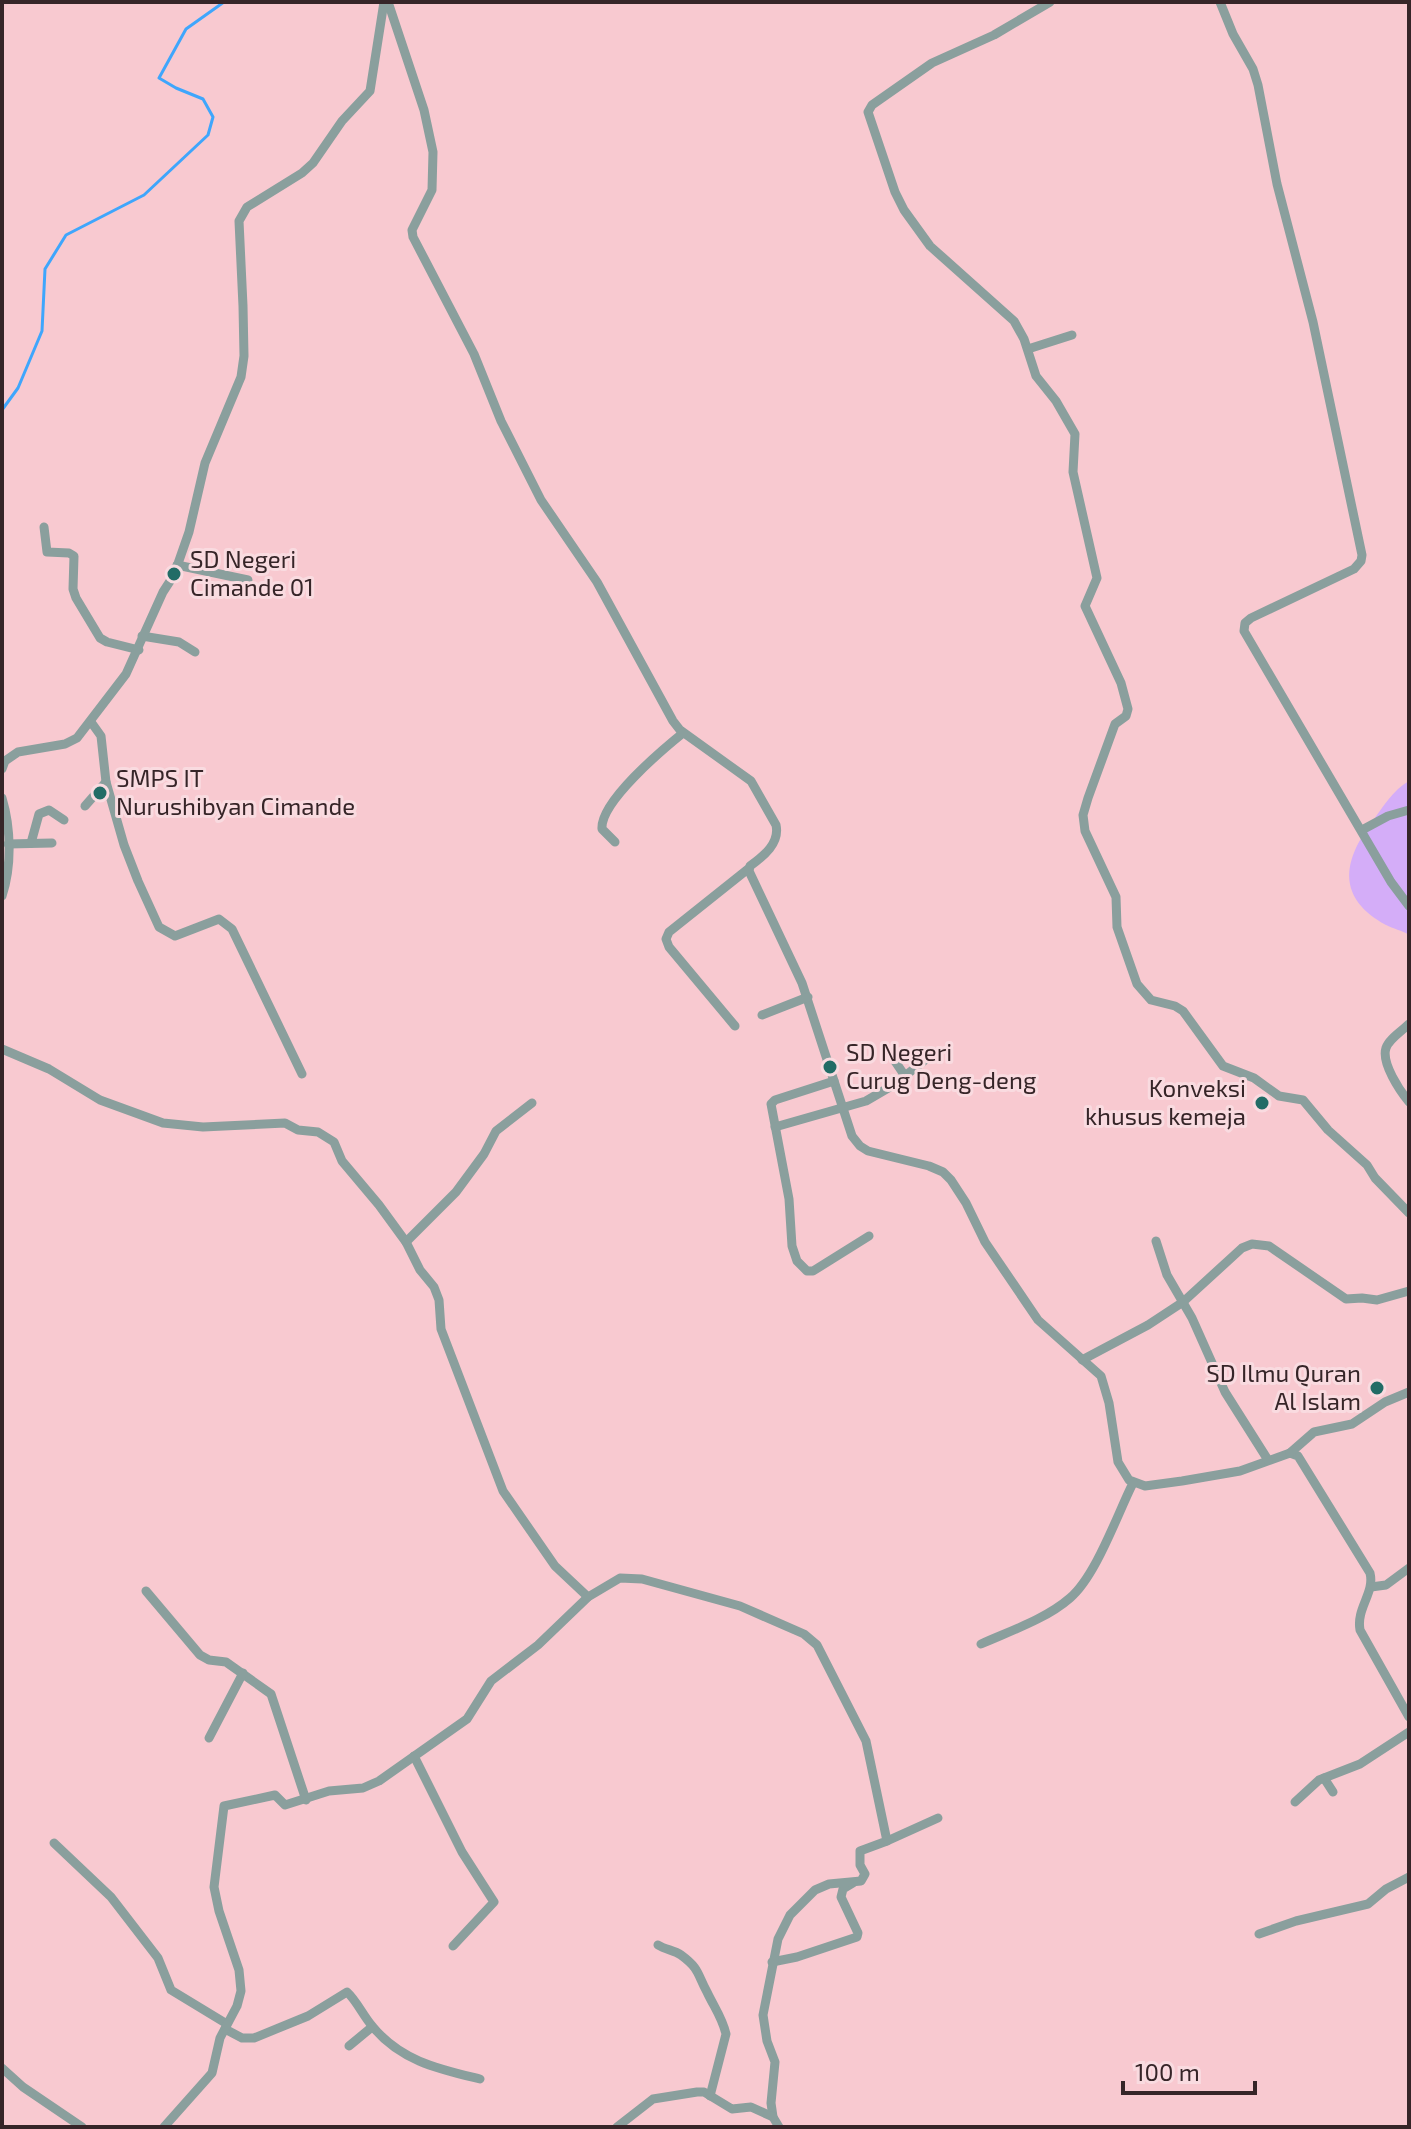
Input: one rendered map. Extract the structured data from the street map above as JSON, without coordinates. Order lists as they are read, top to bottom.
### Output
{
  "places": [
    "SD Negeri Cimande 01",
    "SMPS IT Nurushibyan Cimande",
    "SD Negeri Curug Deng-deng",
    "Konveksi khusus kemeja",
    "SD Ilmu Quran Al Islam"
  ],
  "scale_bar": "100 m"
}
